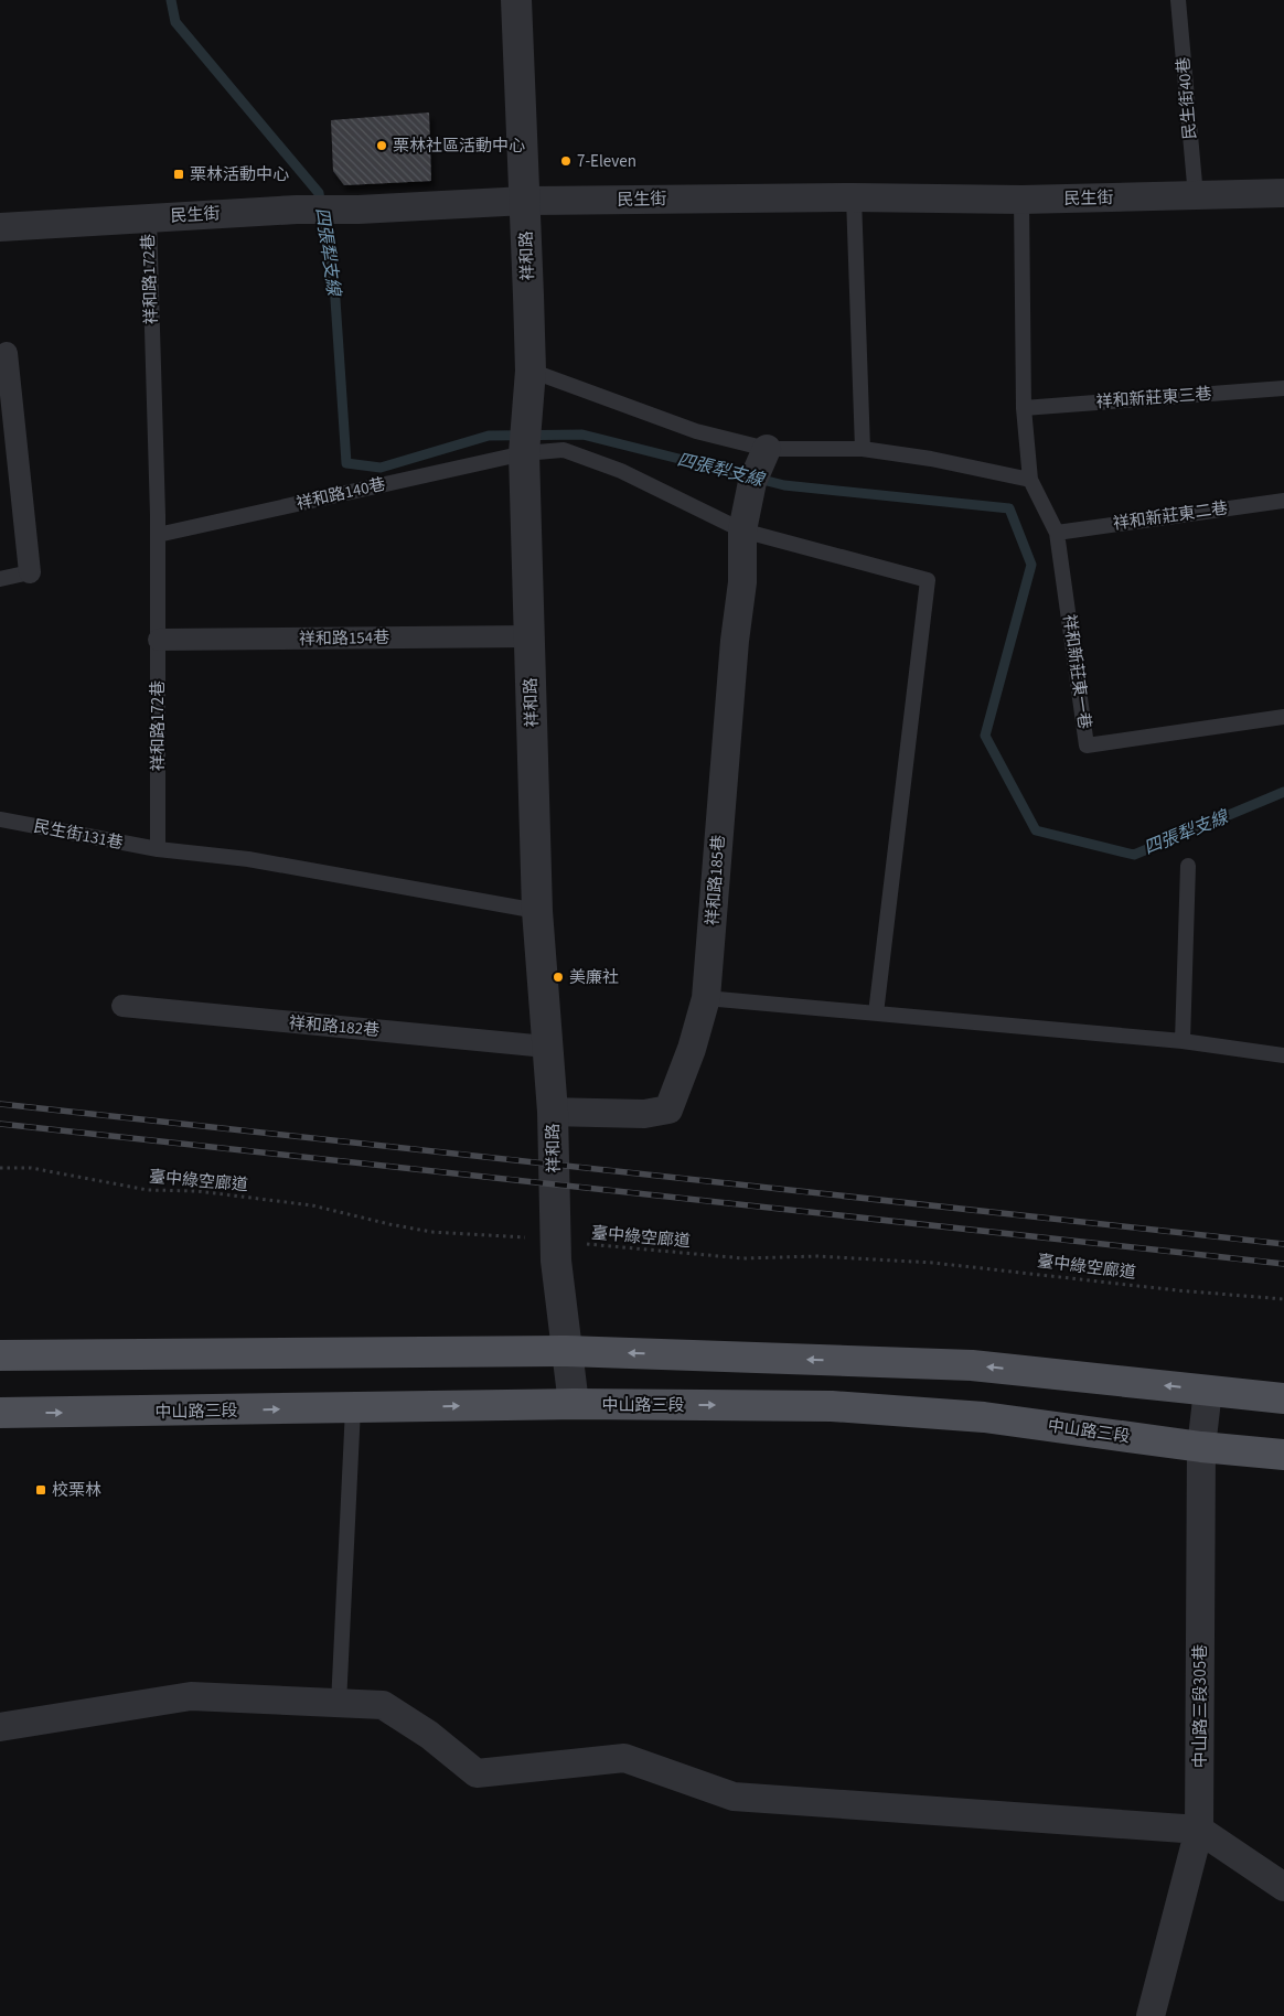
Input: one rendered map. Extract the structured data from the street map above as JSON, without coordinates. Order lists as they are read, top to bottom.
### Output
{
  "streets": {
    "main road": ["中山路三段"],
    "street": [
      "民生街",
      "祥和路",
      "祥和路154巷",
      "祥和路185巷",
      "祥和路182巷",
      "中山路三段305巷"
    ],
    "lane": [
      "民生街40巷",
      "祥和路172巷",
      "祥和新莊東三巷",
      "祥和路140巷",
      "祥和新莊東二巷",
      "祥和新莊東一巷",
      "民生街131巷"
    ],
    "path": ["臺中綠空廊道"]
  },
  "crossings": [
    ["民生街40巷", "民生街"],
    ["民生街", "祥和路"],
    ["民生街", "祥和路172巷"],
    ["祥和路", "祥和路140巷"],
    ["祥和路", "祥和路154巷"],
    ["祥和路", "祥和路185巷"],
    ["祥和路", "祥和路182巷"],
    ["祥和路", "臺中綠空廊道"],
    ["祥和路", "中山路三段"],
    ["祥和路172巷", "祥和路140巷"],
    ["祥和路172巷", "祥和路154巷"],
    ["祥和路172巷", "民生街131巷"],
    ["祥和路140巷", "祥和路185巷"],
    ["祥和新莊東二巷", "祥和新莊東一巷"],
    ["中山路三段", "中山路三段305巷"]
  ],
  "water": ["四張犁支線"],
  "places": {
    "other": ["栗林社區活動中心", "7-Eleven", "美廉社"],
    "transit": ["栗林活動中心", "校栗林"]
  }
}
